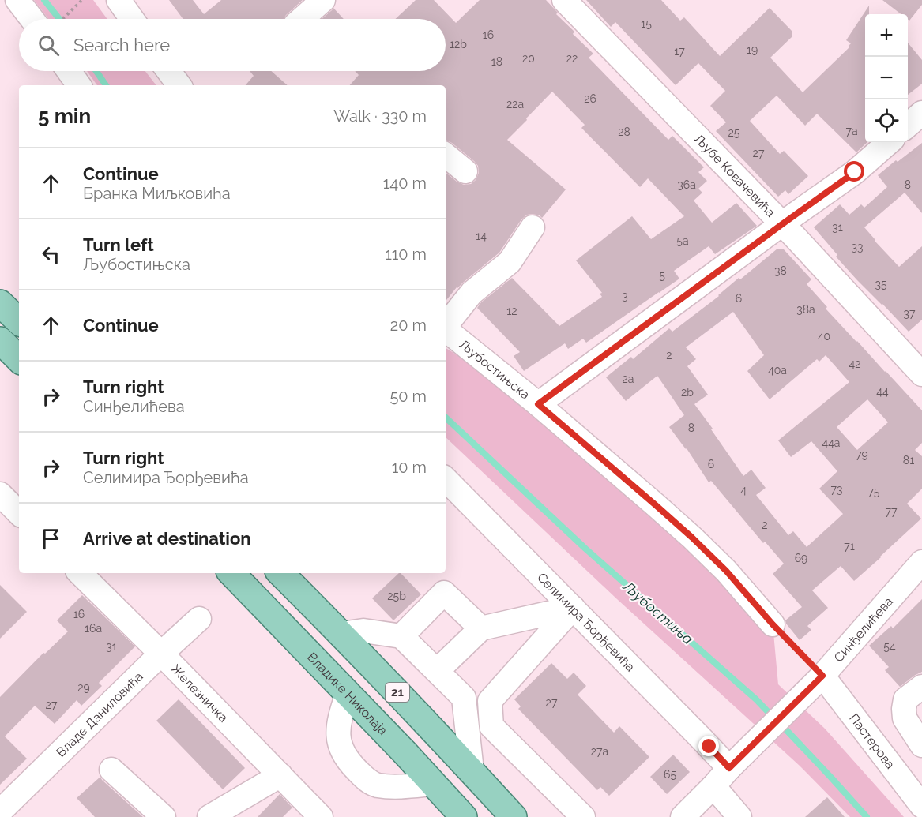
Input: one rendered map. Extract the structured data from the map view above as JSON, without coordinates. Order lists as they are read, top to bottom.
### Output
{
  "streets": {
    "main road": ["21", "Владике Николаја"],
    "street": [
      "Љубе Ковачевића",
      "Љубостињска",
      "Селимира Ђорђевића",
      "Синђелићева",
      "Железничка",
      "Владе Даниловића",
      "Пастерова"
    ]
  },
  "crossings": [
    ["Селимира Ђорђевића", "Синђелићева"],
    ["Синђелићева", "Пастерова"],
    ["Железничка", "Владе Даниловића"]
  ],
  "water": ["Љубостиња"],
  "house_numbers": [
    "15",
    "16",
    "12b",
    "19",
    "17",
    "20",
    "22",
    "18",
    "26",
    "22a",
    "7a",
    "28",
    "25",
    "27",
    "36a",
    "8",
    "31",
    "14",
    "5a",
    "33",
    "38",
    "5",
    "35",
    "3",
    "6",
    "38a",
    "12",
    "37",
    "40",
    "2",
    "42",
    "40a",
    "2a",
    "44",
    "2b",
    "8",
    "44a",
    "79",
    "81",
    "6",
    "73",
    "4",
    "75",
    "77",
    "2",
    "71",
    "69",
    "25b",
    "16",
    "16a",
    "31",
    "54",
    "29",
    "27",
    "27",
    "27a",
    "65"
  ],
  "page": {
    "map_buttons": ["+", "−"],
    "search": "Search here",
    "heading": ["5 min", "Walk · 330 m"],
    "list": [
      ["Continue", "Бранка Миљковића", "140 m"],
      ["Turn left", "Љубостињска", "110 m"],
      ["Continue", "20 m"],
      ["Turn right", "Синђелићева", "50 m"],
      ["Turn right", "Селимира Ђорђевића", "10 m"],
      "Arrive at destination"
    ]
  }
}
